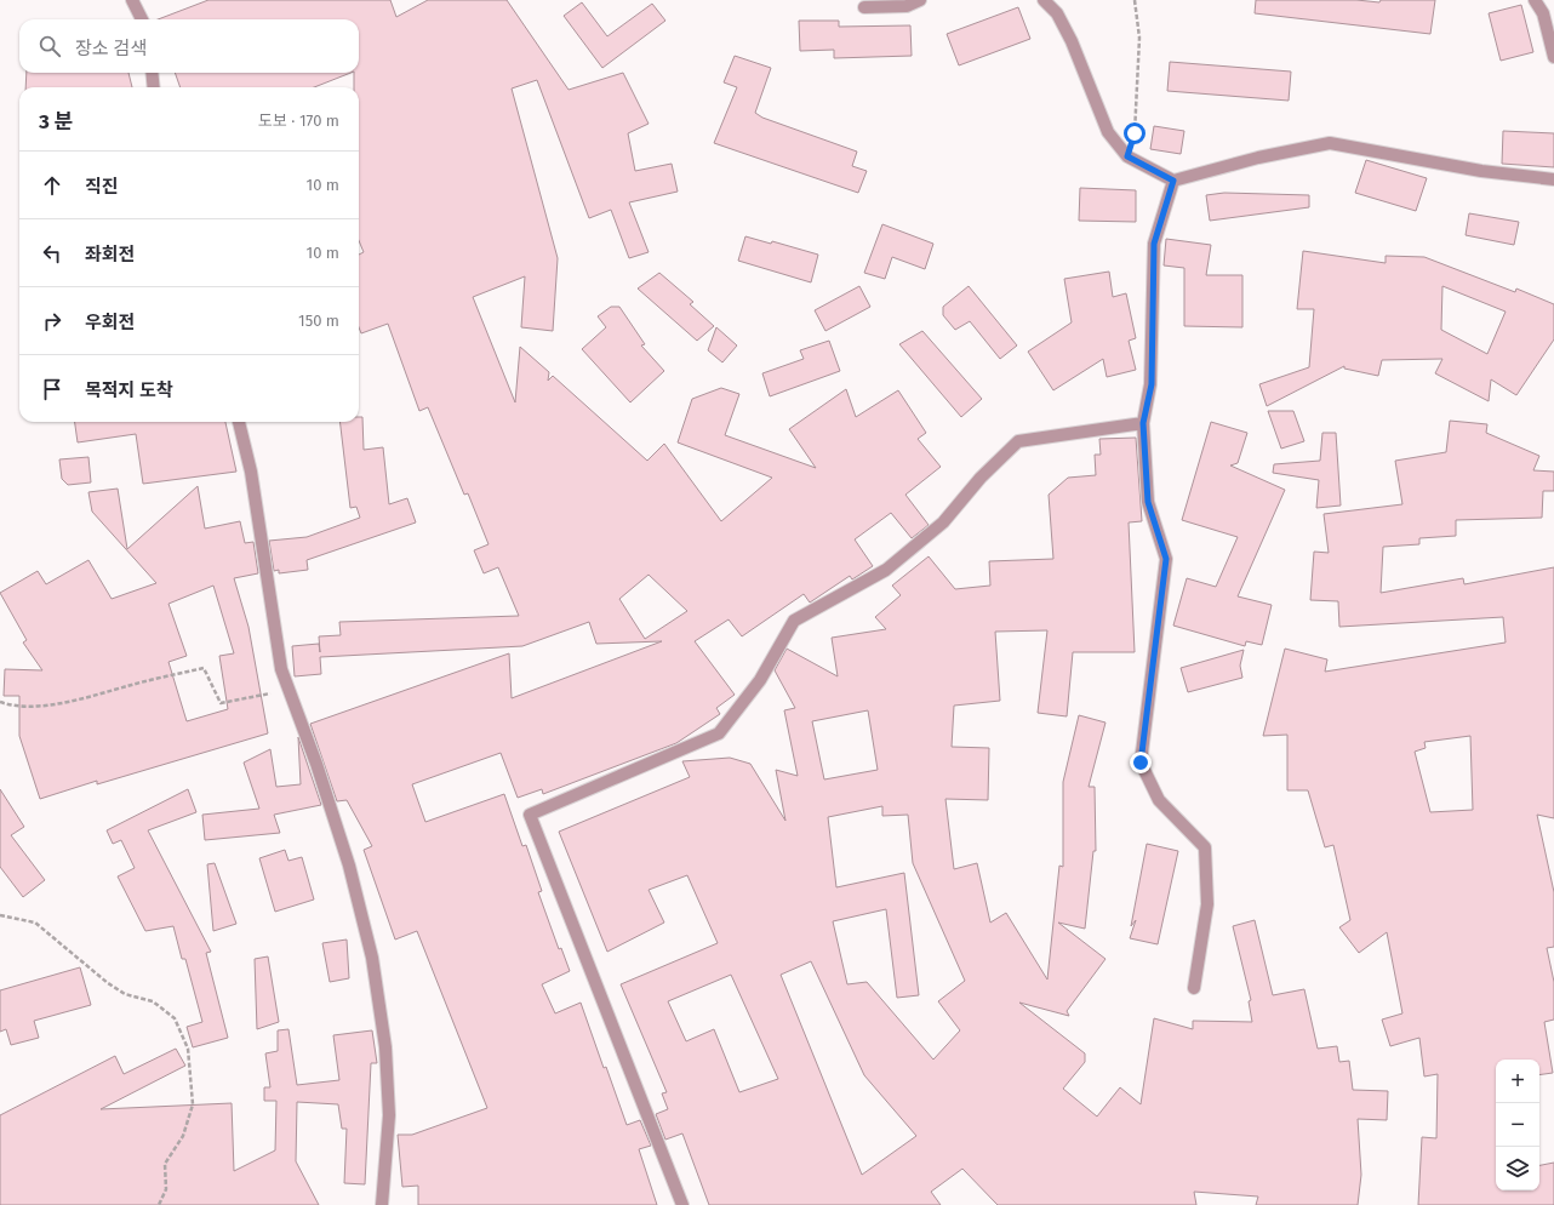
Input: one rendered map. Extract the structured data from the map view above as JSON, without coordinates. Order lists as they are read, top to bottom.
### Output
{
  "page": {
    "search": "장소 검색",
    "heading": ["3 분", "도보 · 170 m"],
    "list": [
      ["직진", "10 m"],
      ["좌회전", "10 m"],
      ["우회전", "150 m"],
      "목적지 도착"
    ],
    "map_buttons": ["+", "−"]
  }
}
